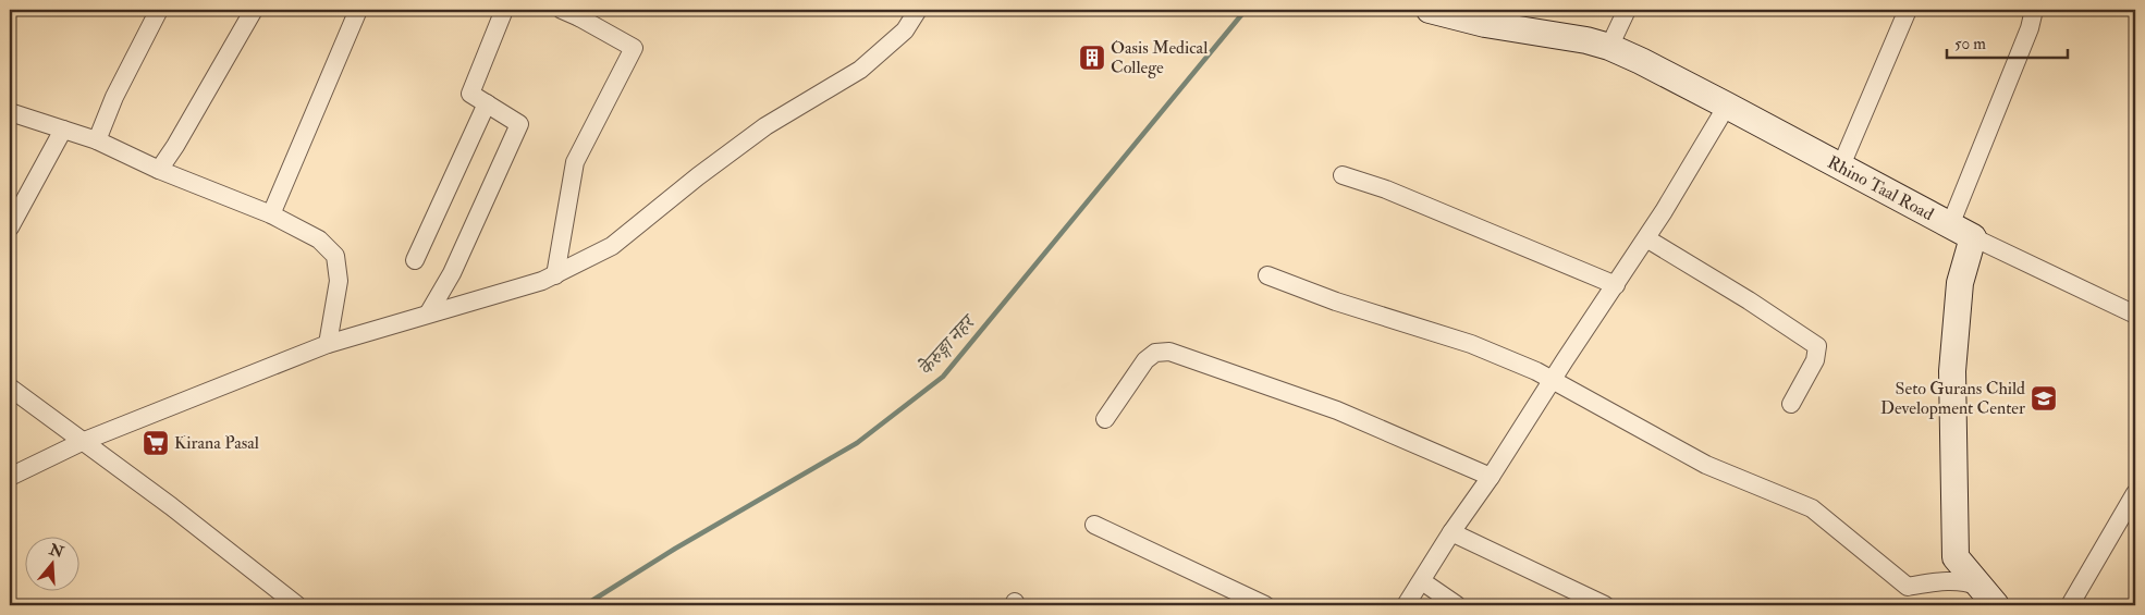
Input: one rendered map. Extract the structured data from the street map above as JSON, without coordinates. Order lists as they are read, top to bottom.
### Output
{
  "streets": {
    "street": ["Rhino Taal Road"]
  },
  "water": ["केेरुङ्गा नहर"],
  "places": {
    "building": ["Oasis Medical College"],
    "school or university": ["Seto Gurans Child Development Center"],
    "supermarket": ["Kirana Pasal"]
  },
  "scale_bar": "50 m",
  "north": "top"
}
